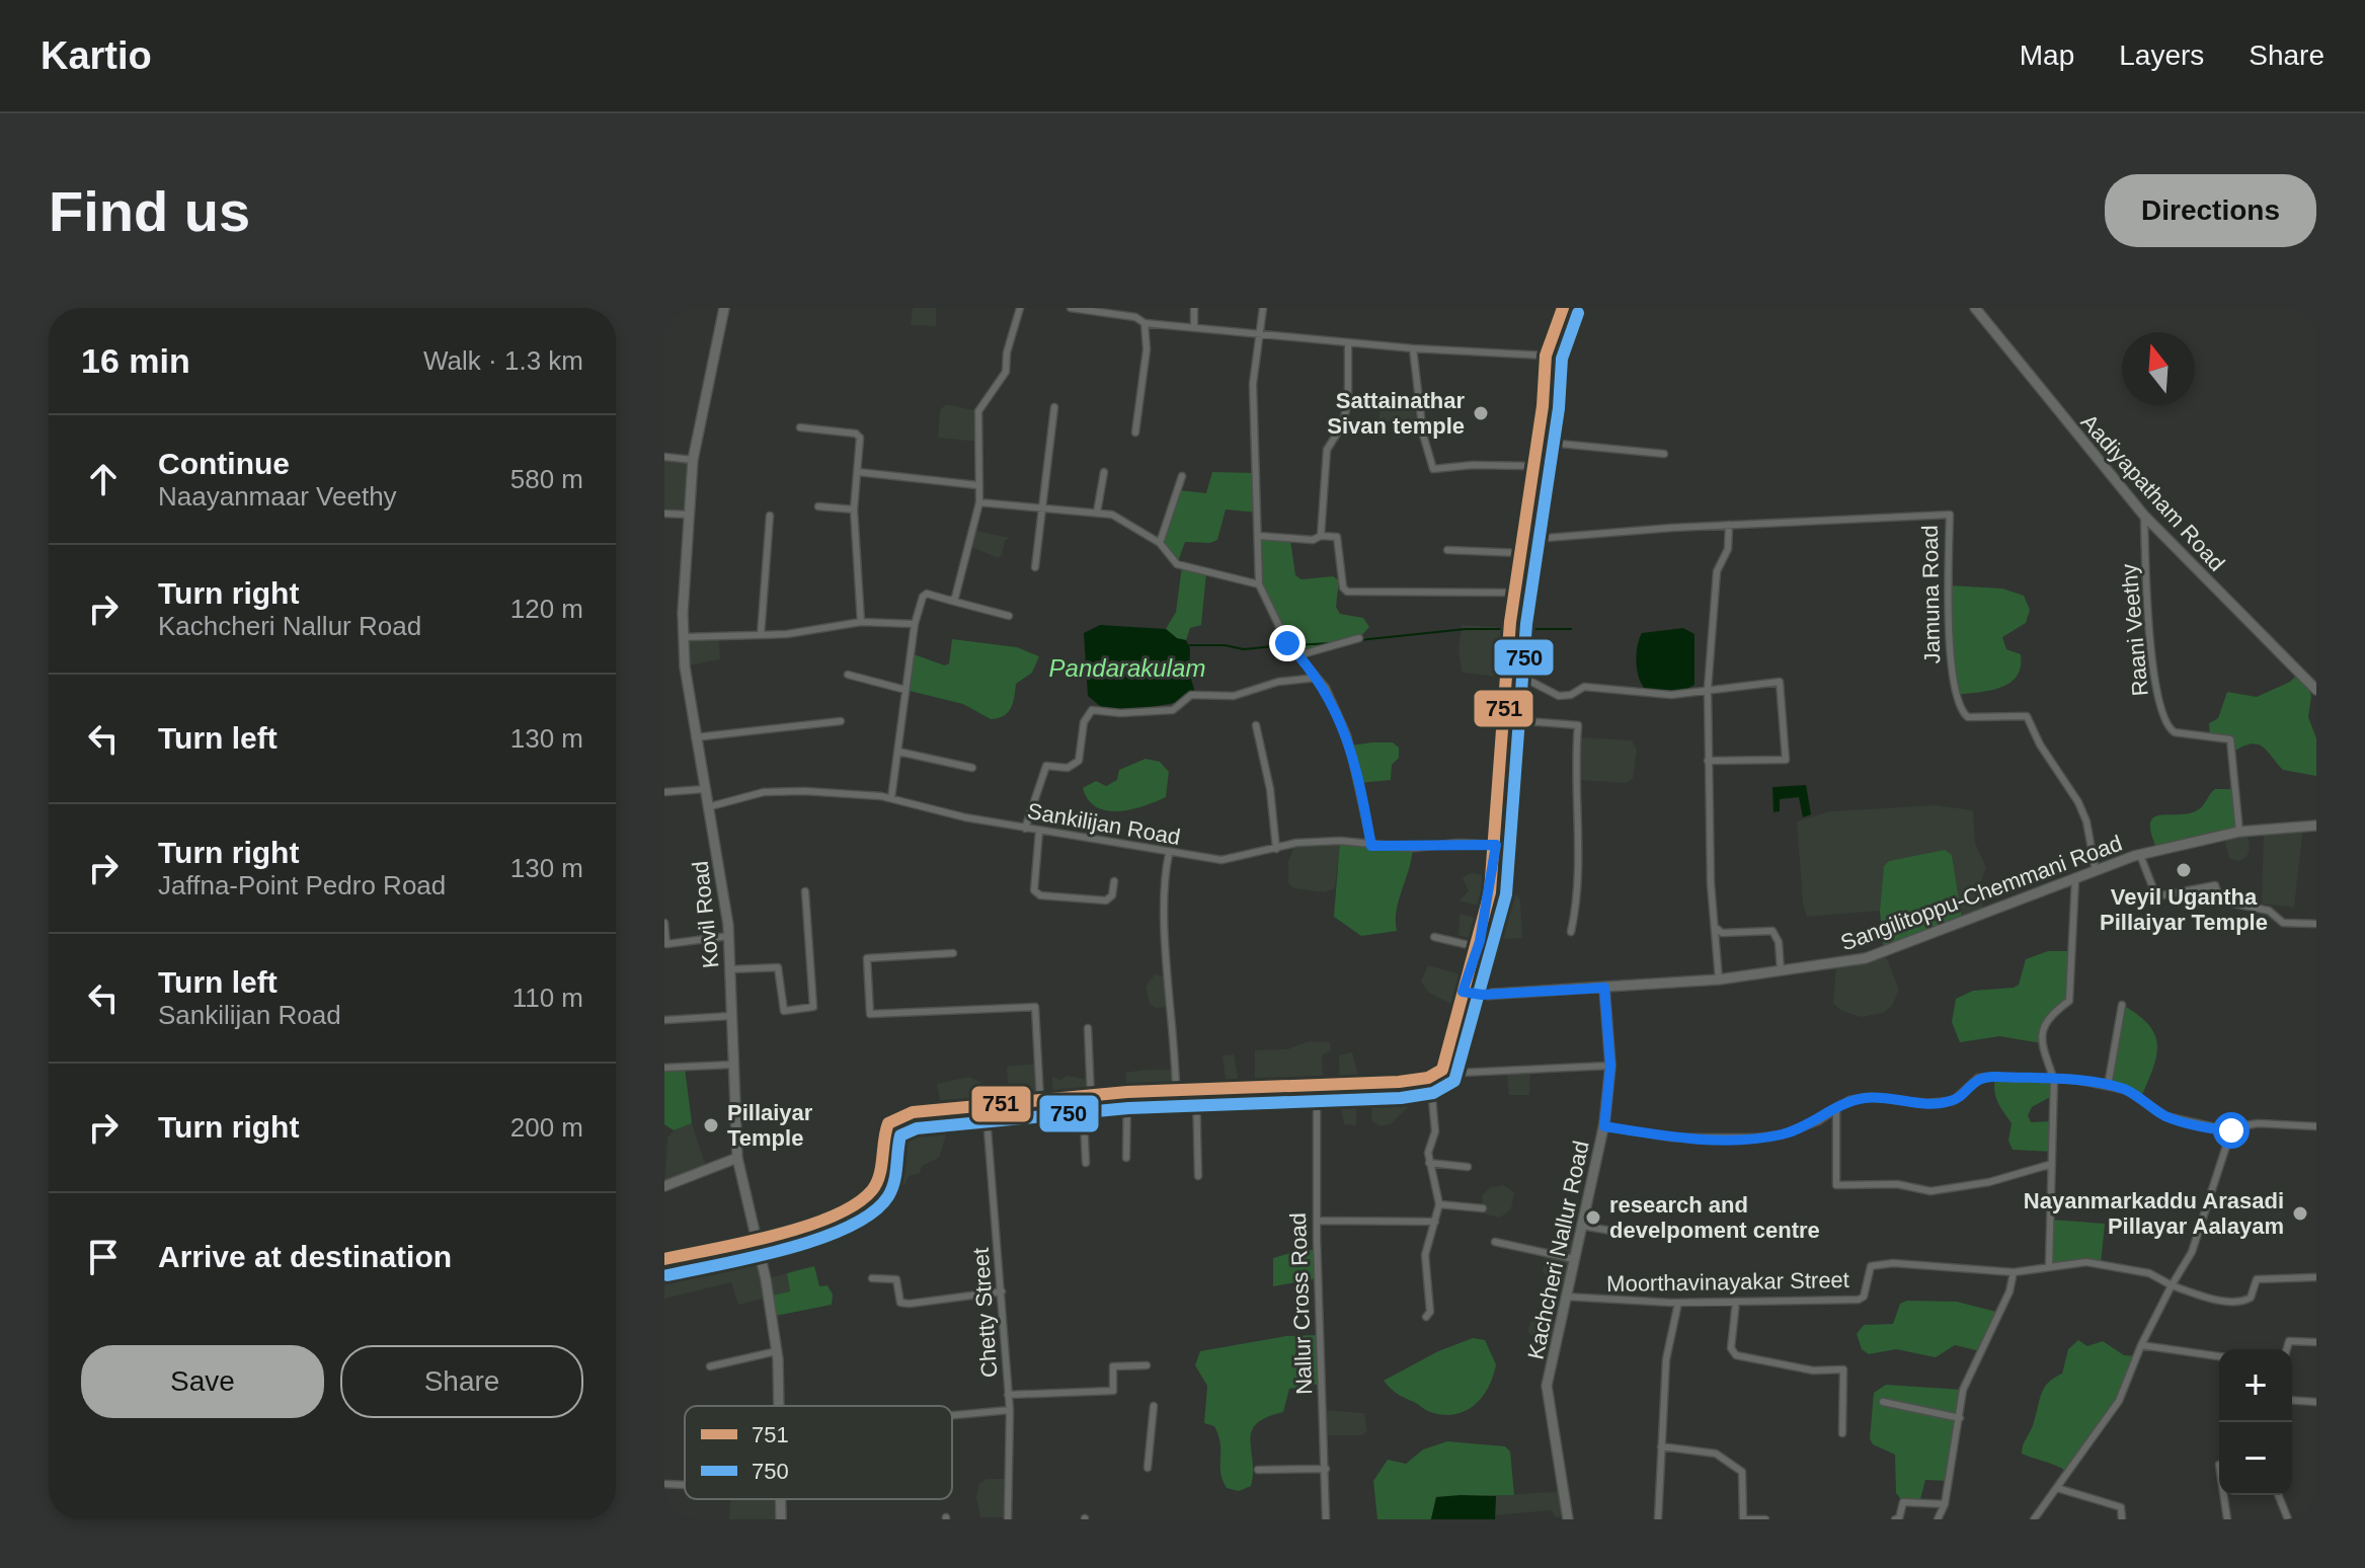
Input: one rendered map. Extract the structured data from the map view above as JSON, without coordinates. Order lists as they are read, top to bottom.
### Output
{
  "streets": {
    "street": [
      "Aadiyapatham Road",
      "Jamuna Road",
      "Raani Veethy",
      "Sankilijan Road",
      "Sangilitoppu-Chemmani Road",
      "Kovil Road",
      "Kachcheri Nallur Road",
      "Moorthavinayakar Street",
      "Nallur Cross Road",
      "Chetty Street"
    ]
  },
  "crossings": [
    ["Aadiyapatham Road", "Raani Veethy"],
    ["Jamuna Road", "Sangilitoppu-Chemmani Road"],
    ["Raani Veethy", "Sangilitoppu-Chemmani Road"],
    ["Sankilijan Road", "Kovil Road"],
    ["Sangilitoppu-Chemmani Road", "Kachcheri Nallur Road"],
    ["Kachcheri Nallur Road", "Moorthavinayakar Street"]
  ],
  "water": ["Pandarakulam"],
  "places": [
    "Sattainathar Sivan temple",
    "Veyil Ugantha Pillaiyar Temple",
    "Pillaiyar Temple",
    "Nayanmarkaddu Arasadi Pillayar Aalayam",
    "research and develpoment centre"
  ],
  "lines": ["transit line 751", "transit line 750"],
  "legend": ["751", "750"],
  "north": "top",
  "page": {
    "header": "Kartio",
    "nav": ["Map", "Layers", "Share"],
    "buttons": [
      "Directions",
      ["Save", "Share"]
    ],
    "title": "Find us",
    "heading": ["16 min", "Walk · 1.3 km"],
    "list": [
      ["Continue", "Naayanmaar Veethy", "580 m"],
      ["Turn right", "Kachcheri Nallur Road", "120 m"],
      ["Turn left", "130 m"],
      ["Turn right", "Jaffna-Point Pedro Road", "130 m"],
      ["Turn left", "Sankilijan Road", "110 m"],
      ["Turn right", "200 m"],
      "Arrive at destination"
    ],
    "map_buttons": ["+", "−"]
  }
}
